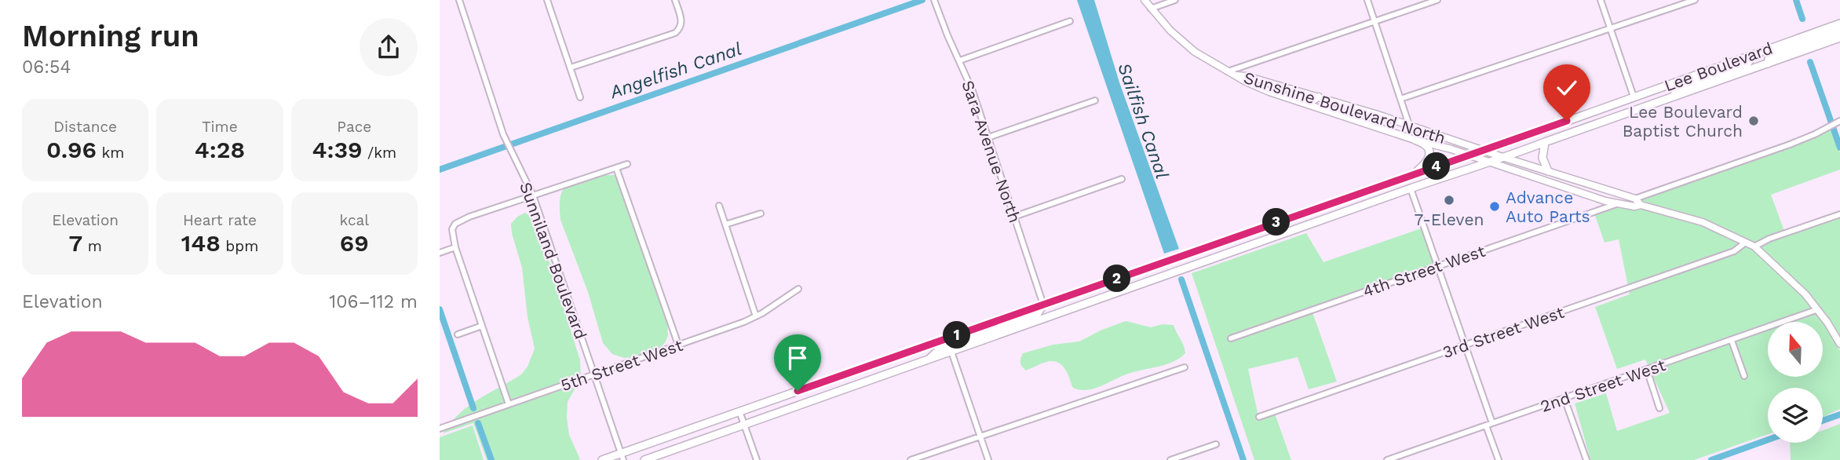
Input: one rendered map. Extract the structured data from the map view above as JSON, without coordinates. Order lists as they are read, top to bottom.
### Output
{
  "streets": {
    "main road": ["Lee Boulevard"],
    "street": [
      "Sunshine Boulevard North",
      "Sara Avenue North",
      "Sunniland Boulevard",
      "4th Street West",
      "3rd Street West",
      "5th Street West",
      "2nd Street West"
    ]
  },
  "crossings": [
    ["Lee Boulevard", "Sunshine Boulevard North"],
    ["Lee Boulevard", "Sara Avenue North"],
    ["Lee Boulevard", "Sunniland Boulevard"],
    ["Sunshine Boulevard North", "4th Street West"],
    ["Sunshine Boulevard North", "3rd Street West"],
    ["Sunshine Boulevard North", "2nd Street West"],
    ["Sunniland Boulevard", "5th Street West"]
  ],
  "water": ["Angelfish Canal", "Sailfish Canal"],
  "places": ["Lee Boulevard Baptist Church", "7-Eleven", "Advance Auto Parts"],
  "north": "top",
  "page": {
    "heading": ["Morning run", "06:54"],
    "stats": [
      ["Distance", "0.96 km"],
      ["Time", "4:28"],
      ["Pace", "4:39 /km"],
      ["Elevation", "7 m"],
      ["Heart rate", "148 bpm"],
      ["kcal", "69"]
    ],
    "pins": [
      "4",
      "3",
      "2",
      "1"
    ],
    "chart": ["Elevation", "106–112 m"]
  }
}
